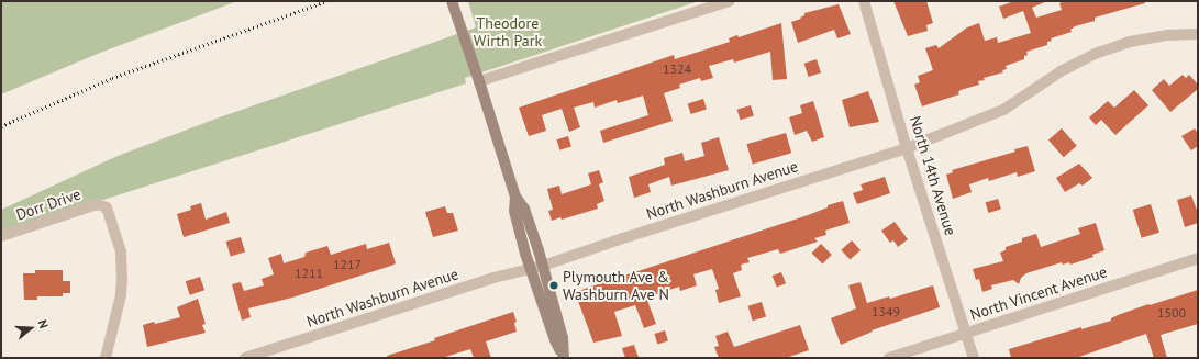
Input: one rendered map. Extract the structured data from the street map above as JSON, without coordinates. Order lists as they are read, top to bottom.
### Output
{
  "streets": {
    "street": [
      "North 14th Avenue",
      "North Washburn Avenue",
      "Dorr Drive",
      "North Vincent Avenue"
    ]
  },
  "crossings": [
    ["North 14th Avenue", "North Washburn Avenue"],
    ["North 14th Avenue", "North Vincent Avenue"]
  ],
  "parks": ["Theodore Wirth Park"],
  "places": ["Plymouth Ave & Washburn Ave N"],
  "house_numbers": [
    "1324",
    "1217",
    "1211",
    "1349",
    "1500"
  ],
  "north": "right"
}
